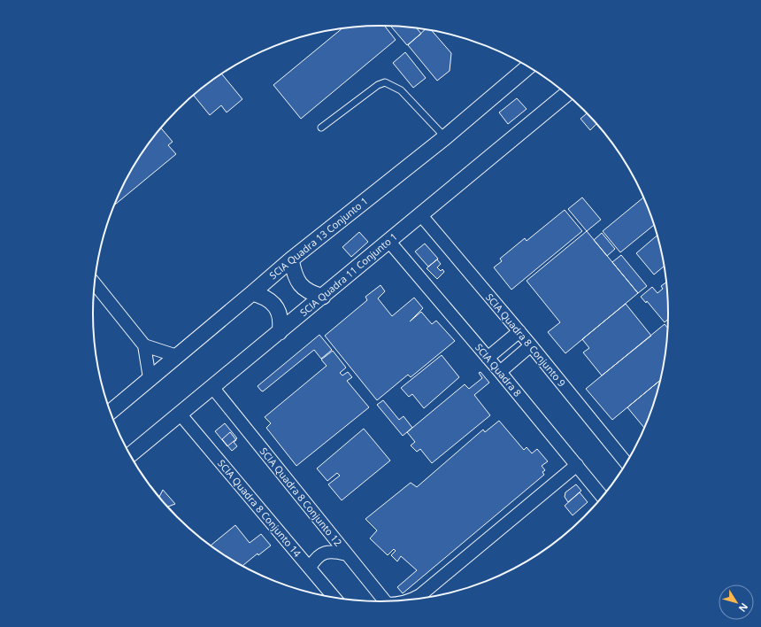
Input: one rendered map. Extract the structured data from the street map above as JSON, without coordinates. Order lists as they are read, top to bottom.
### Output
{
  "streets": {
    "street": [
      "SCIA Quadra 13 Conjunto 1",
      "SCIA Quadra 11 Conjunto 1",
      "SCIA Quadra 8 Conjunto 9",
      "SCIA Quadra 8",
      "SCIA Quadra 8 Conjunto 12",
      "SCIA Quadra 8 Conjunto 14"
    ]
  },
  "crossings": [
    ["SCIA Quadra 11 Conjunto 1", "SCIA Quadra 8 Conjunto 9"],
    ["SCIA Quadra 11 Conjunto 1", "SCIA Quadra 8"],
    ["SCIA Quadra 11 Conjunto 1", "SCIA Quadra 8 Conjunto 12"],
    ["SCIA Quadra 11 Conjunto 1", "SCIA Quadra 8 Conjunto 14"]
  ],
  "north": "bottom right"
}
